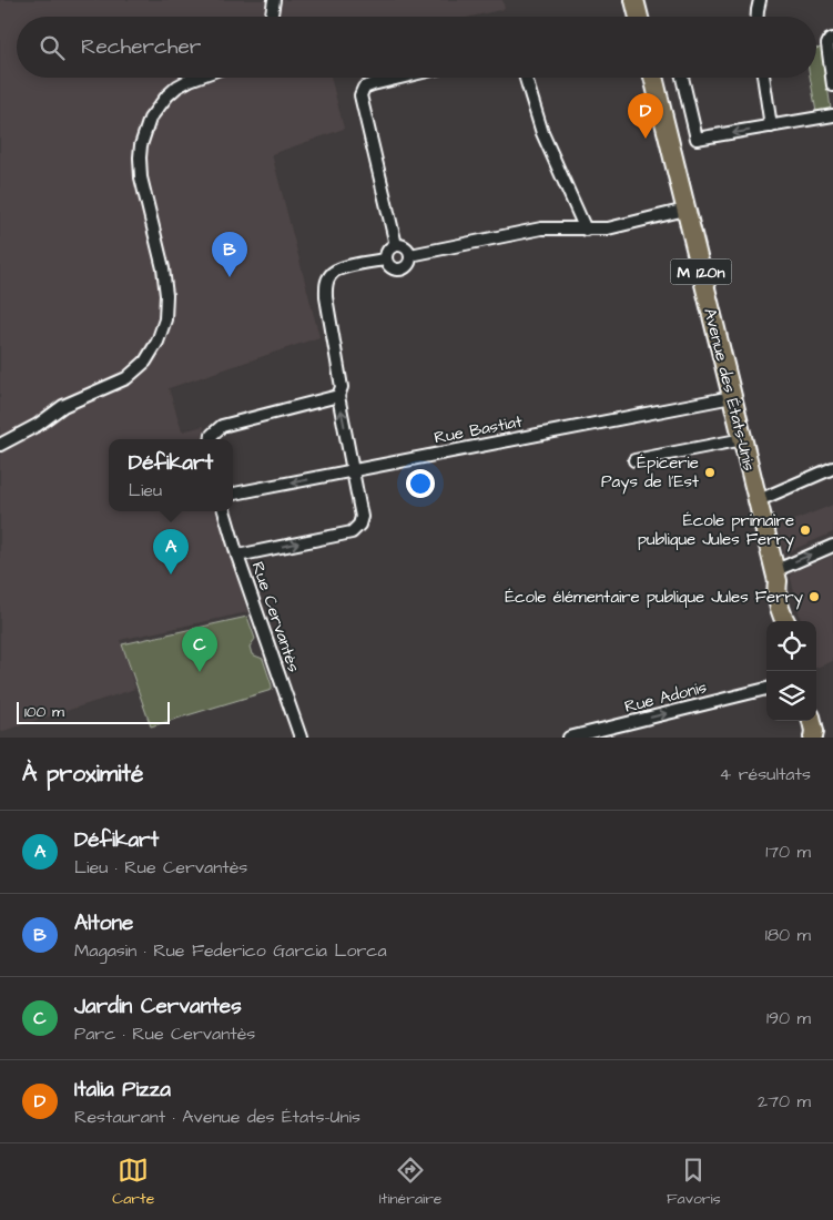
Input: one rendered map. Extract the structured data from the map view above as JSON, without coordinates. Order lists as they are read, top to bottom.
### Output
{
  "streets": {
    "main road": ["M 120n", "Avenue des États-Unis"],
    "street": ["Rue Bastiat", "Rue Cervantès", "Rue Adonis"]
  },
  "crossings": [
    ["Avenue des États-Unis", "Rue Bastiat"]
  ],
  "one_way": ["Rue Adonis"],
  "places": ["Épicerie Pays de l'Est", "École primaire publique Jules Ferry", "École élémentaire publique Jules Ferry"],
  "scale_bar": "100 m",
  "page": {
    "search": "Rechercher",
    "pins": [
      "D",
      "B",
      "A",
      "C"
    ],
    "popup": ["Défikart", "Lieu"],
    "scale": "100 m",
    "heading": ["À proximité", "4 résultats"],
    "list": [
      {
        "mark": "A",
        "name": "Défikart",
        "note": "Lieu · Rue Cervantès",
        "value": "170 m"
      },
      {
        "mark": "B",
        "name": "Altone",
        "note": "Magasin · Rue Federico Garcia Lorca",
        "value": "180 m"
      },
      {
        "mark": "C",
        "name": "Jardin Cervantes",
        "note": "Parc · Rue Cervantès",
        "value": "190 m"
      },
      {
        "mark": "D",
        "name": "Italia Pizza",
        "note": "Restaurant · Avenue des États-Unis",
        "value": "270 m"
      }
    ],
    "nav": ["Carte", "Itinéraire", "Favoris"]
  }
}
